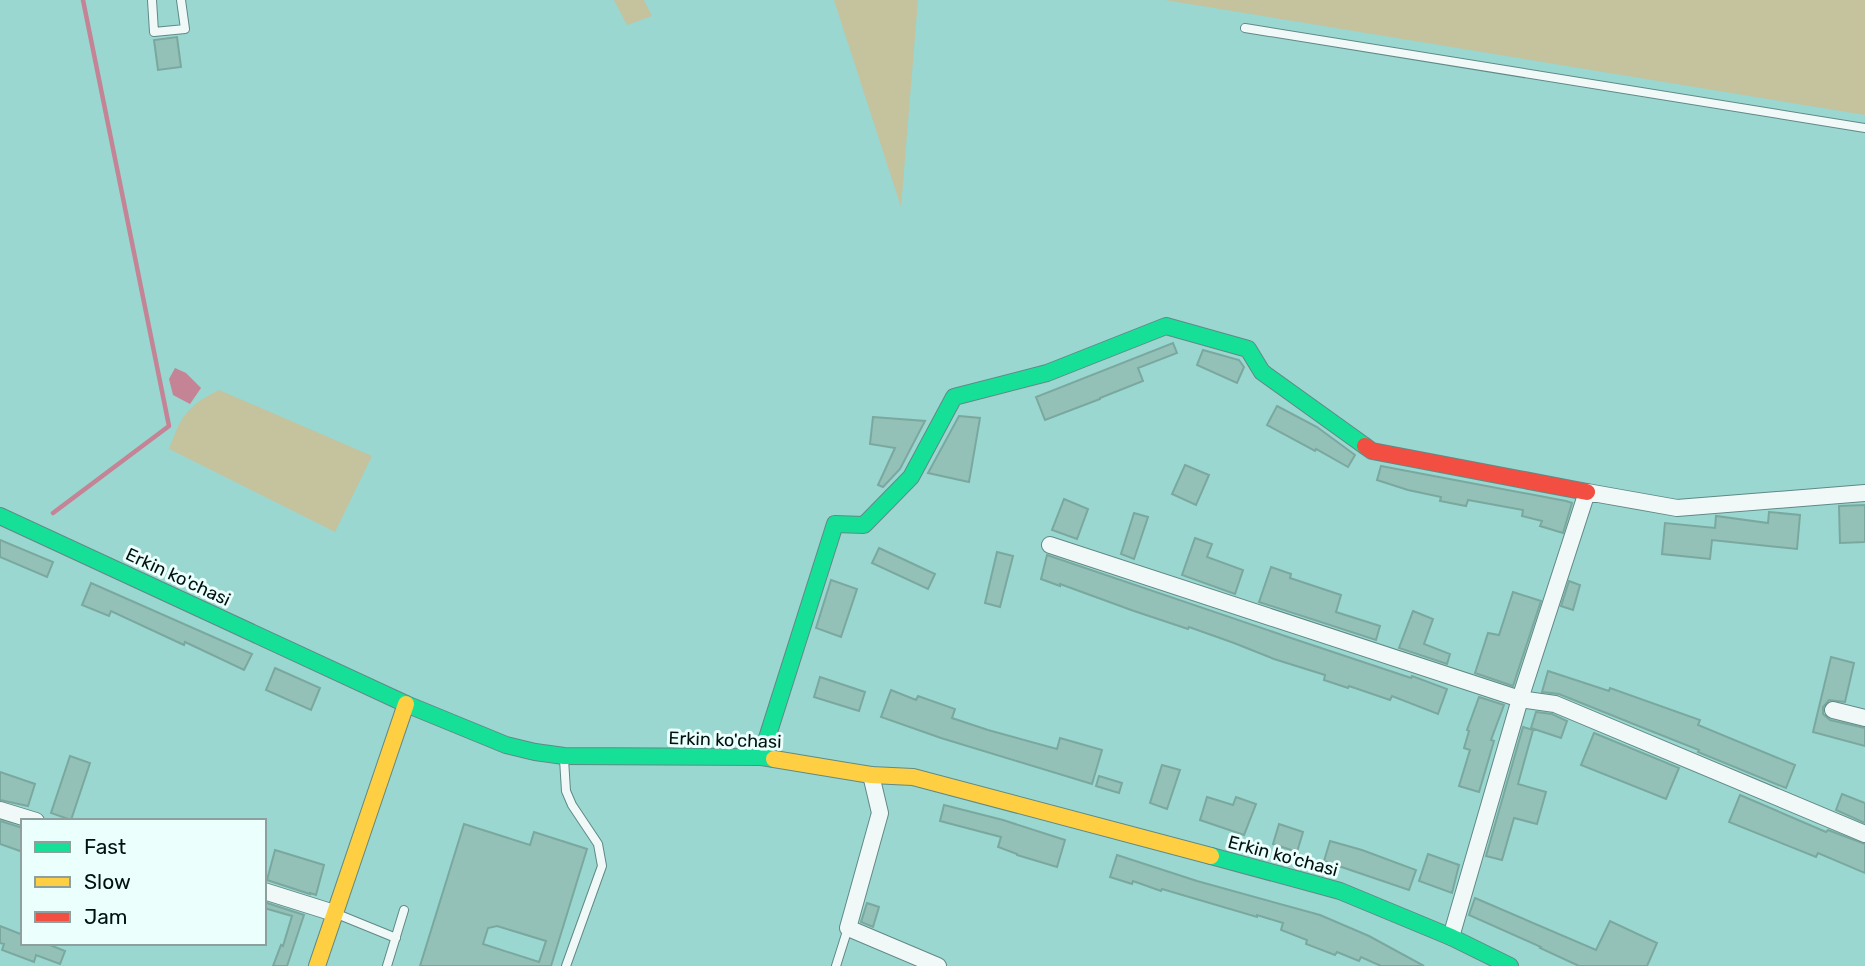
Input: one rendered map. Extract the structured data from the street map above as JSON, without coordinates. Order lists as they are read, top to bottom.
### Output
{
  "streets": {
    "main road": ["Erkin ko'chasi"]
  },
  "legend": ["Fast", "Slow", "Jam"]
}
